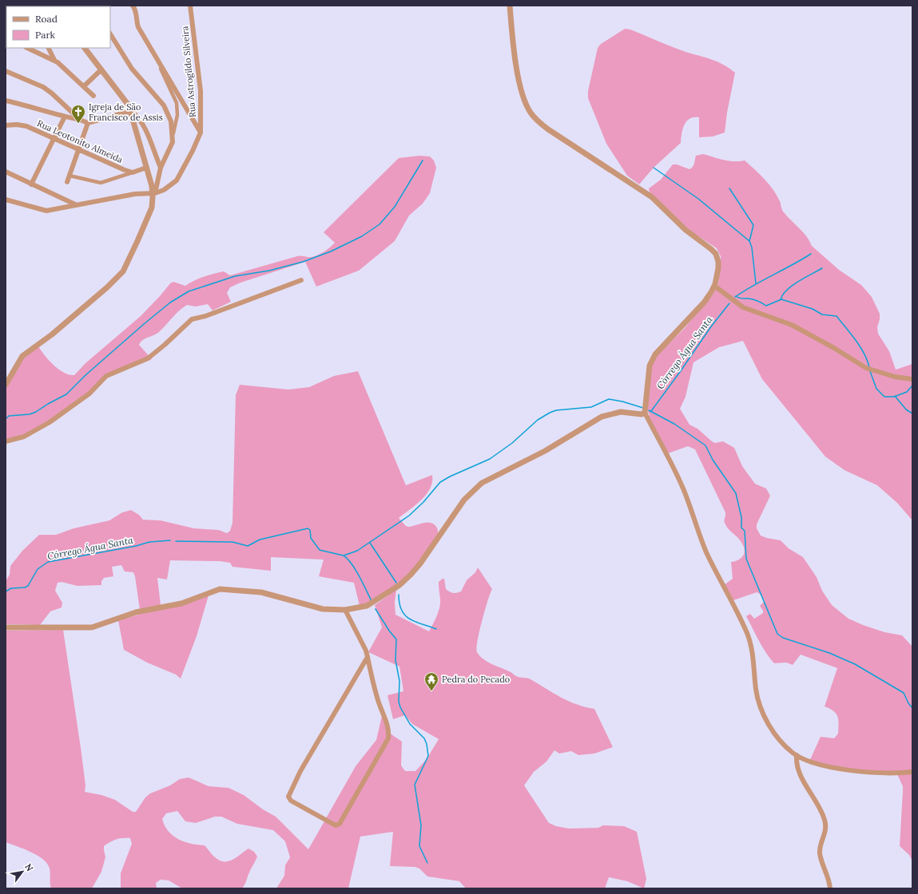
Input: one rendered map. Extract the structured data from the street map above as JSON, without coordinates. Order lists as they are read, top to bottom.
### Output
{
  "streets": {
    "street": ["Rua Astrogildo Silveira", "Rua Leotonito Almeida"]
  },
  "water": ["Córrego Água Santa"],
  "places": {
    "church": ["Igreja de São Francisco de Assis"],
    "temple": ["Pedra do Pecado"]
  },
  "legend": ["Road", "Park"],
  "north": "top right"
}
